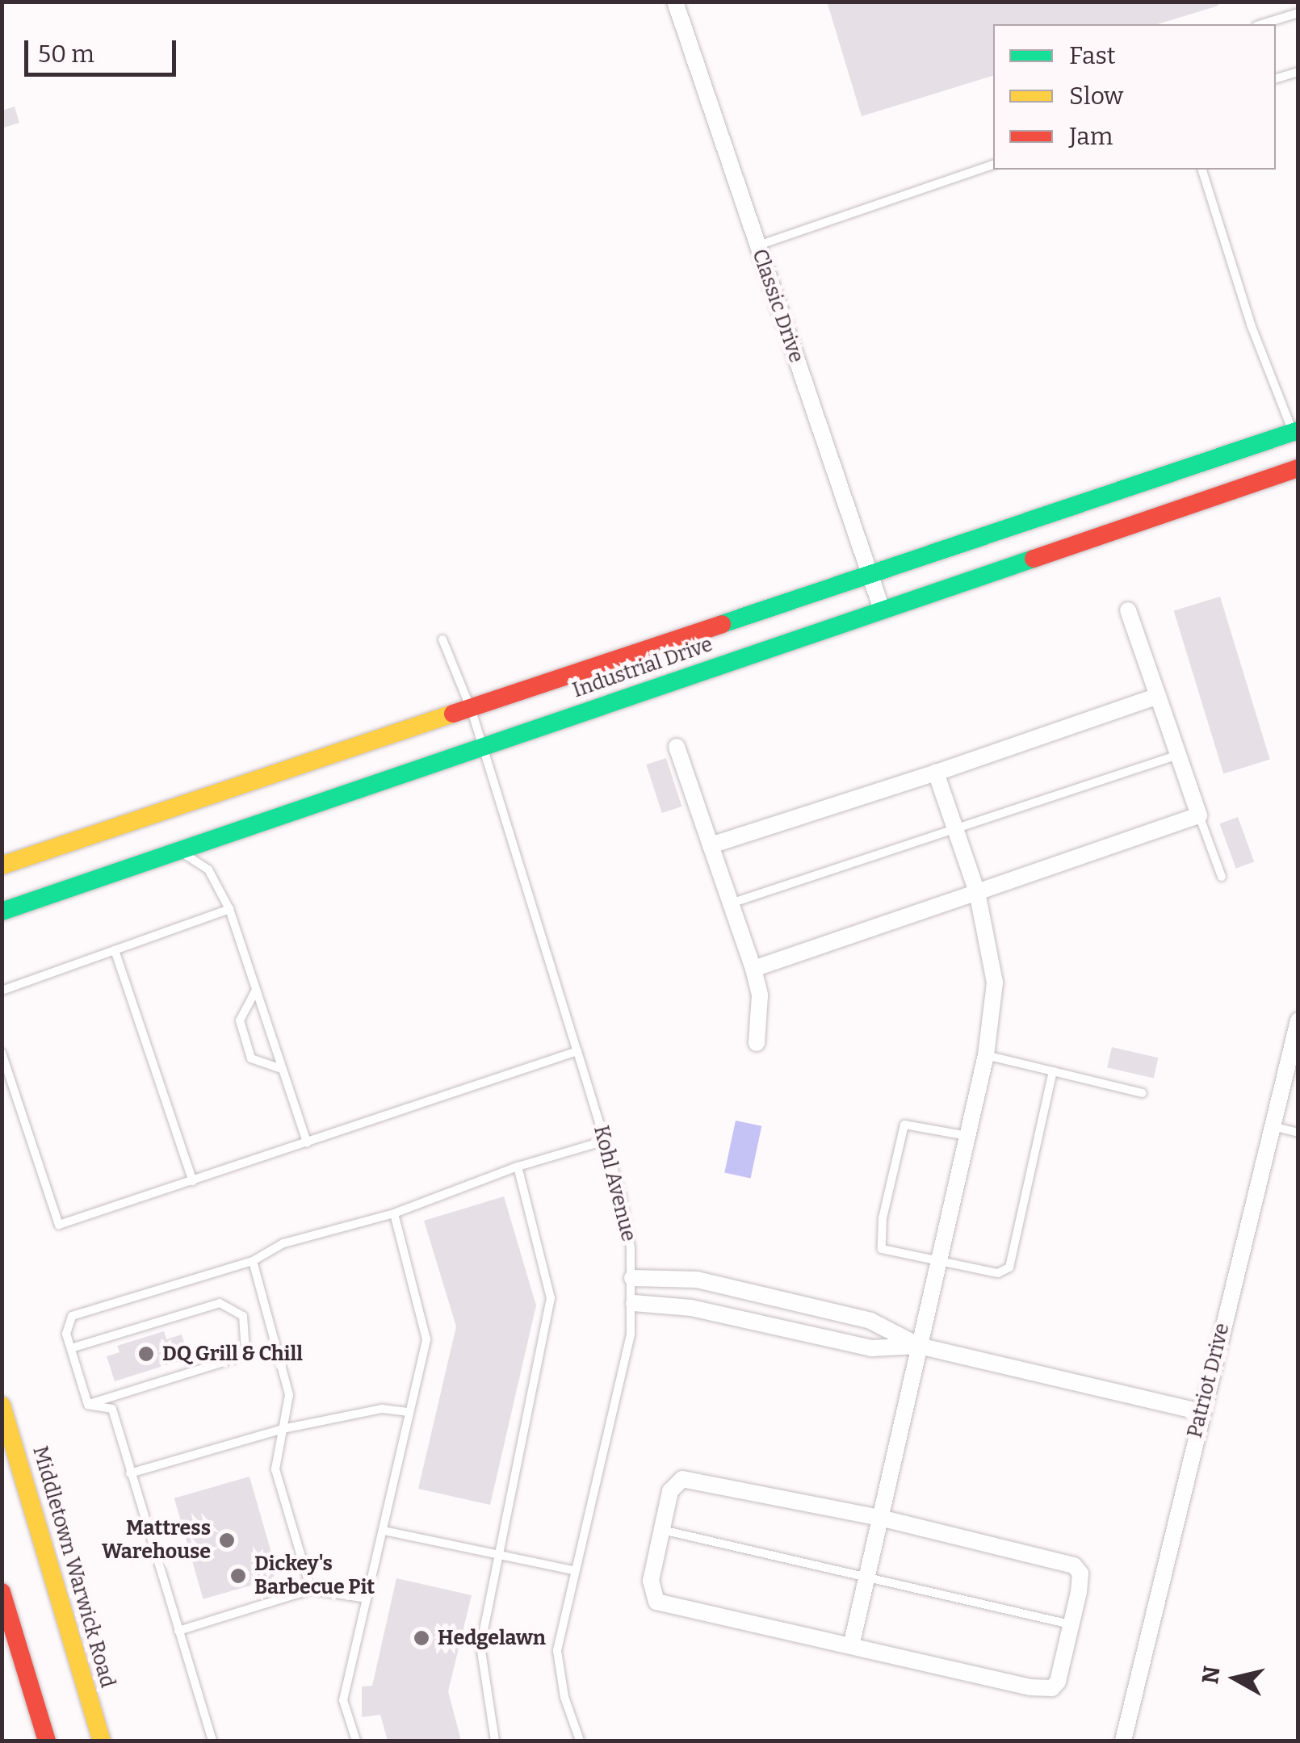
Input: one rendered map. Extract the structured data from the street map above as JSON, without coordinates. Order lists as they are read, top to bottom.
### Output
{
  "streets": {
    "street": [
      "Classic Drive",
      "Industrial Drive",
      "Patriot Drive",
      "Middletown Warwick Road"
    ],
    "lane": ["Kohl Avenue"]
  },
  "crossings": [
    ["Classic Drive", "Industrial Drive"],
    ["Industrial Drive", "Kohl Avenue"]
  ],
  "places": [
    "DQ Grill & Chill",
    "Mattress Warehouse",
    "Dickey's Barbecue Pit",
    "Hedgelawn"
  ],
  "legend": ["Fast", "Slow", "Jam"],
  "scale_bar": "50 m",
  "north": "left"
}
